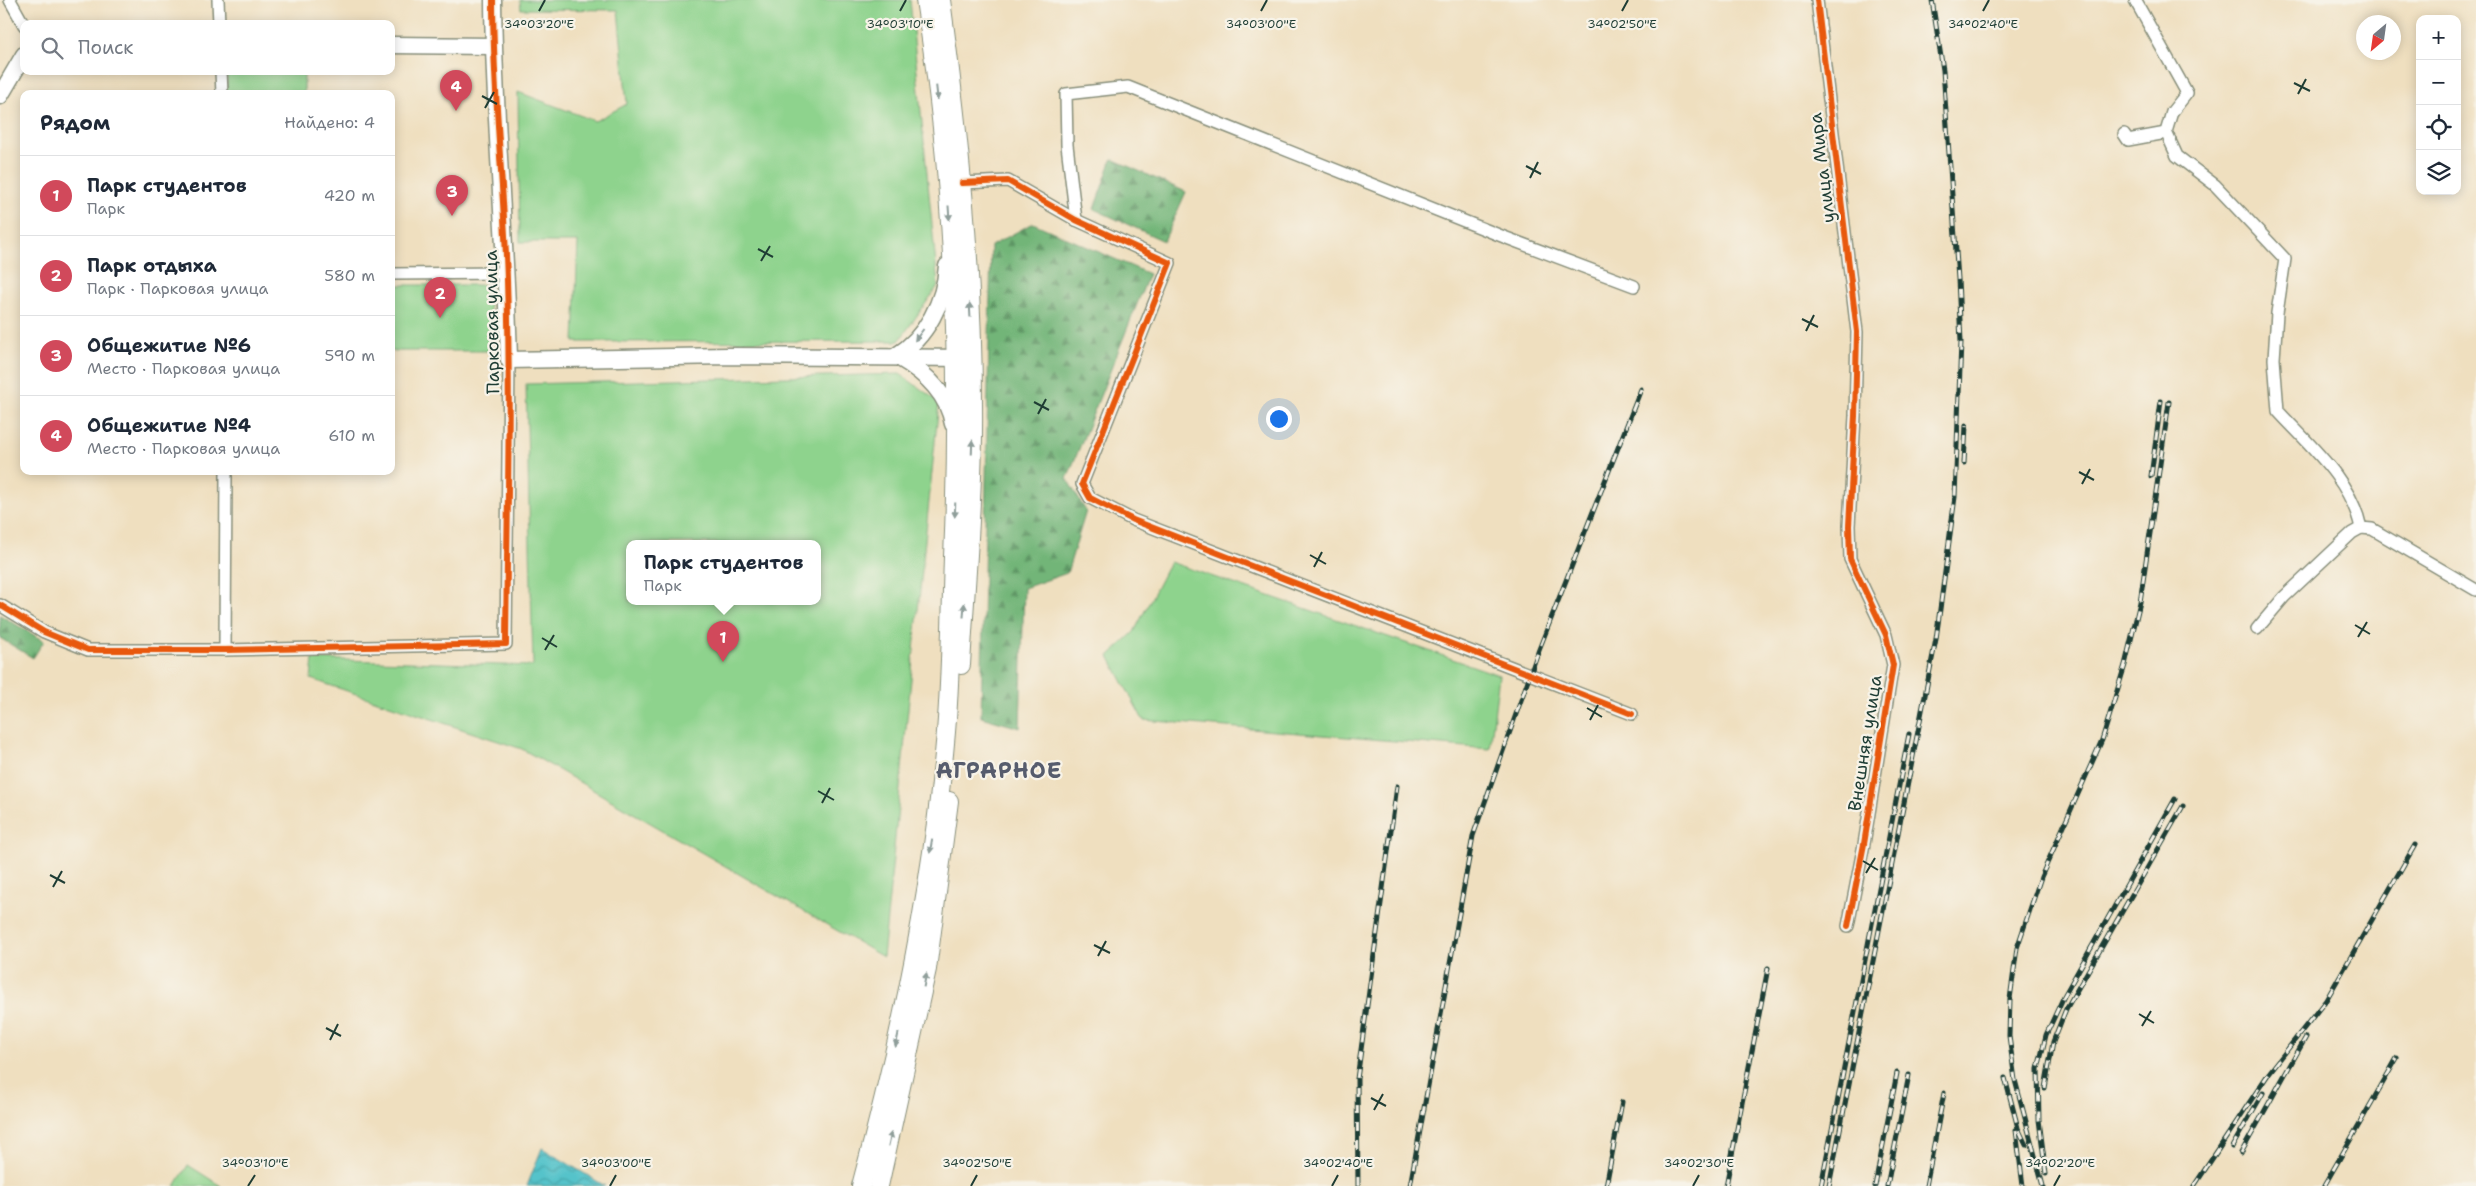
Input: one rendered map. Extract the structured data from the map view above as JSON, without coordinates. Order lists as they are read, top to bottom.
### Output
{
  "streets": {
    "street": ["улица Мира", "Парковая улица", "Внешняя улица"]
  },
  "crossings": [
    ["улица Мира", "Внешняя улица"]
  ],
  "districts": ["АГРАРНОЕ"],
  "north": "bottom left",
  "page": {
    "map_buttons": ["+", "−"],
    "search": "Поиск",
    "pins": [
      "4",
      "3",
      "2",
      "1"
    ],
    "heading": ["Рядом", "Найдено: 4"],
    "list": [
      {
        "mark": "1",
        "name": "Парк студентов",
        "note": "Парк",
        "value": "420 m"
      },
      {
        "mark": "2",
        "name": "Парк отдыха",
        "note": "Парк · Парковая улица",
        "value": "580 m"
      },
      {
        "mark": "3",
        "name": "Общежитие №6",
        "note": "Место · Парковая улица",
        "value": "590 m"
      },
      {
        "mark": "4",
        "name": "Общежитие №4",
        "note": "Место · Парковая улица",
        "value": "610 m"
      }
    ],
    "popup": ["Парк студентов", "Парк"]
  },
  "coordinates": [
    "34°03'20\"E",
    "34°03'10\"E",
    "34°03'00\"E",
    "34°02'50\"E",
    "34°02'40\"E",
    "34°02'30\"E",
    "34°02'20\"E"
  ]
}
